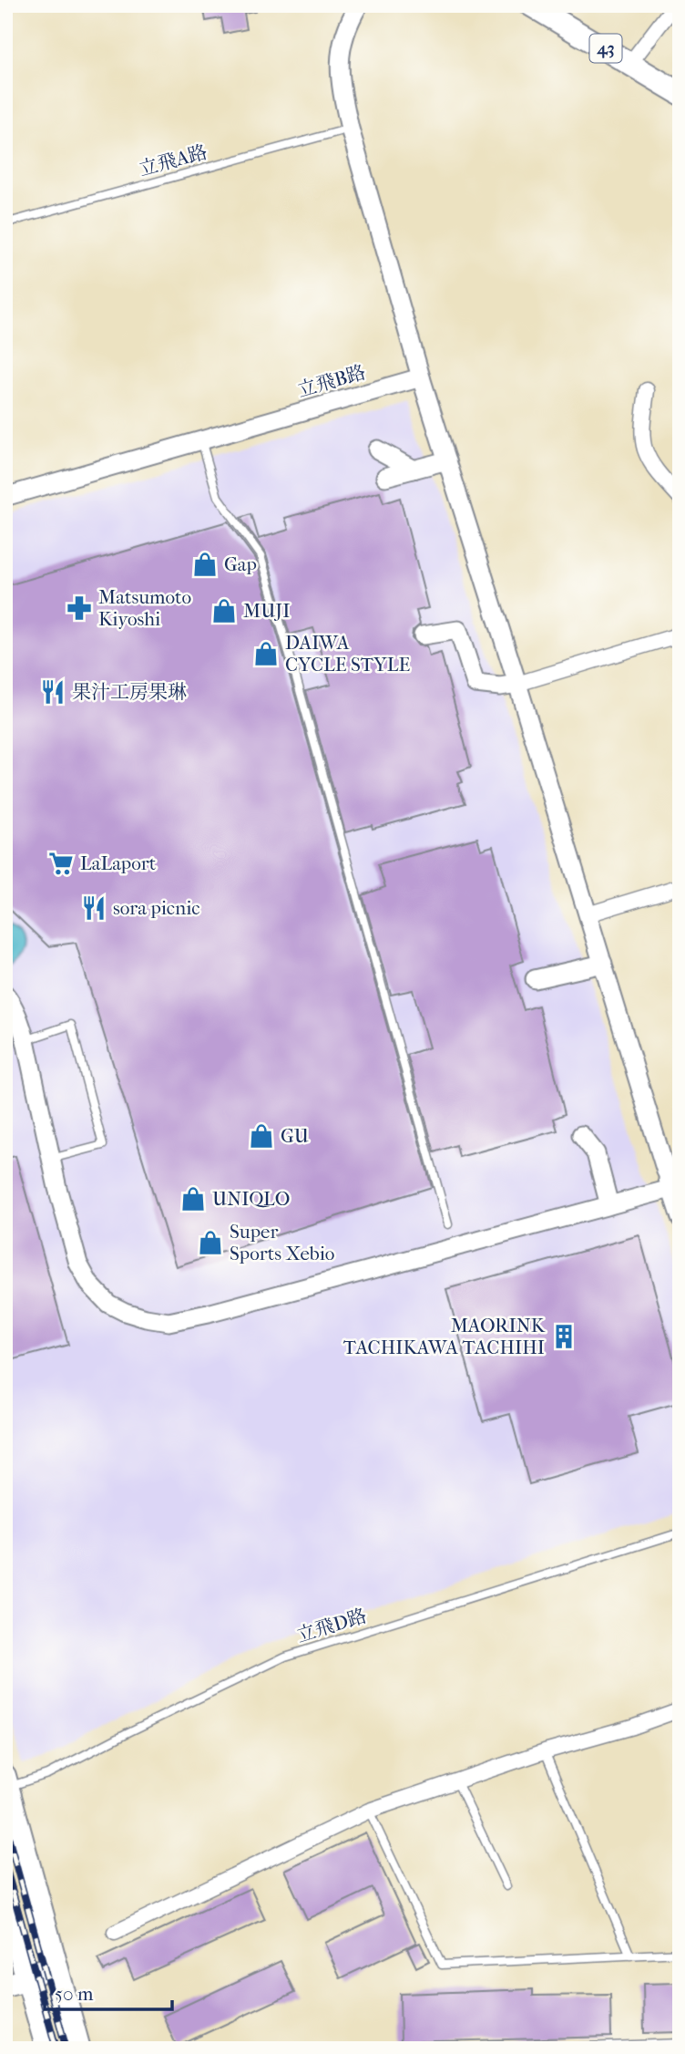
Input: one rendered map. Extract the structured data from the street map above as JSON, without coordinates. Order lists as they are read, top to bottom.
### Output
{
  "streets": {
    "main road": ["43"],
    "street": ["立飛B路"],
    "lane": ["立飛A路", "立飛D路"]
  },
  "places": {
    "shop": [
      "Gap",
      "MUJI",
      "DAIWA CYCLE STYLE",
      "GU",
      "UNIQLO",
      "Super Sports Xebio"
    ],
    "pharmacy": ["Matsumoto Kiyoshi"],
    "restaurant": ["果汁工房果琳", "sora picnic"],
    "supermarket": ["LaLaport"],
    "building": ["MAORINK TACHIKAWA TACHIHI"]
  },
  "scale_bar": "50 m"
}
